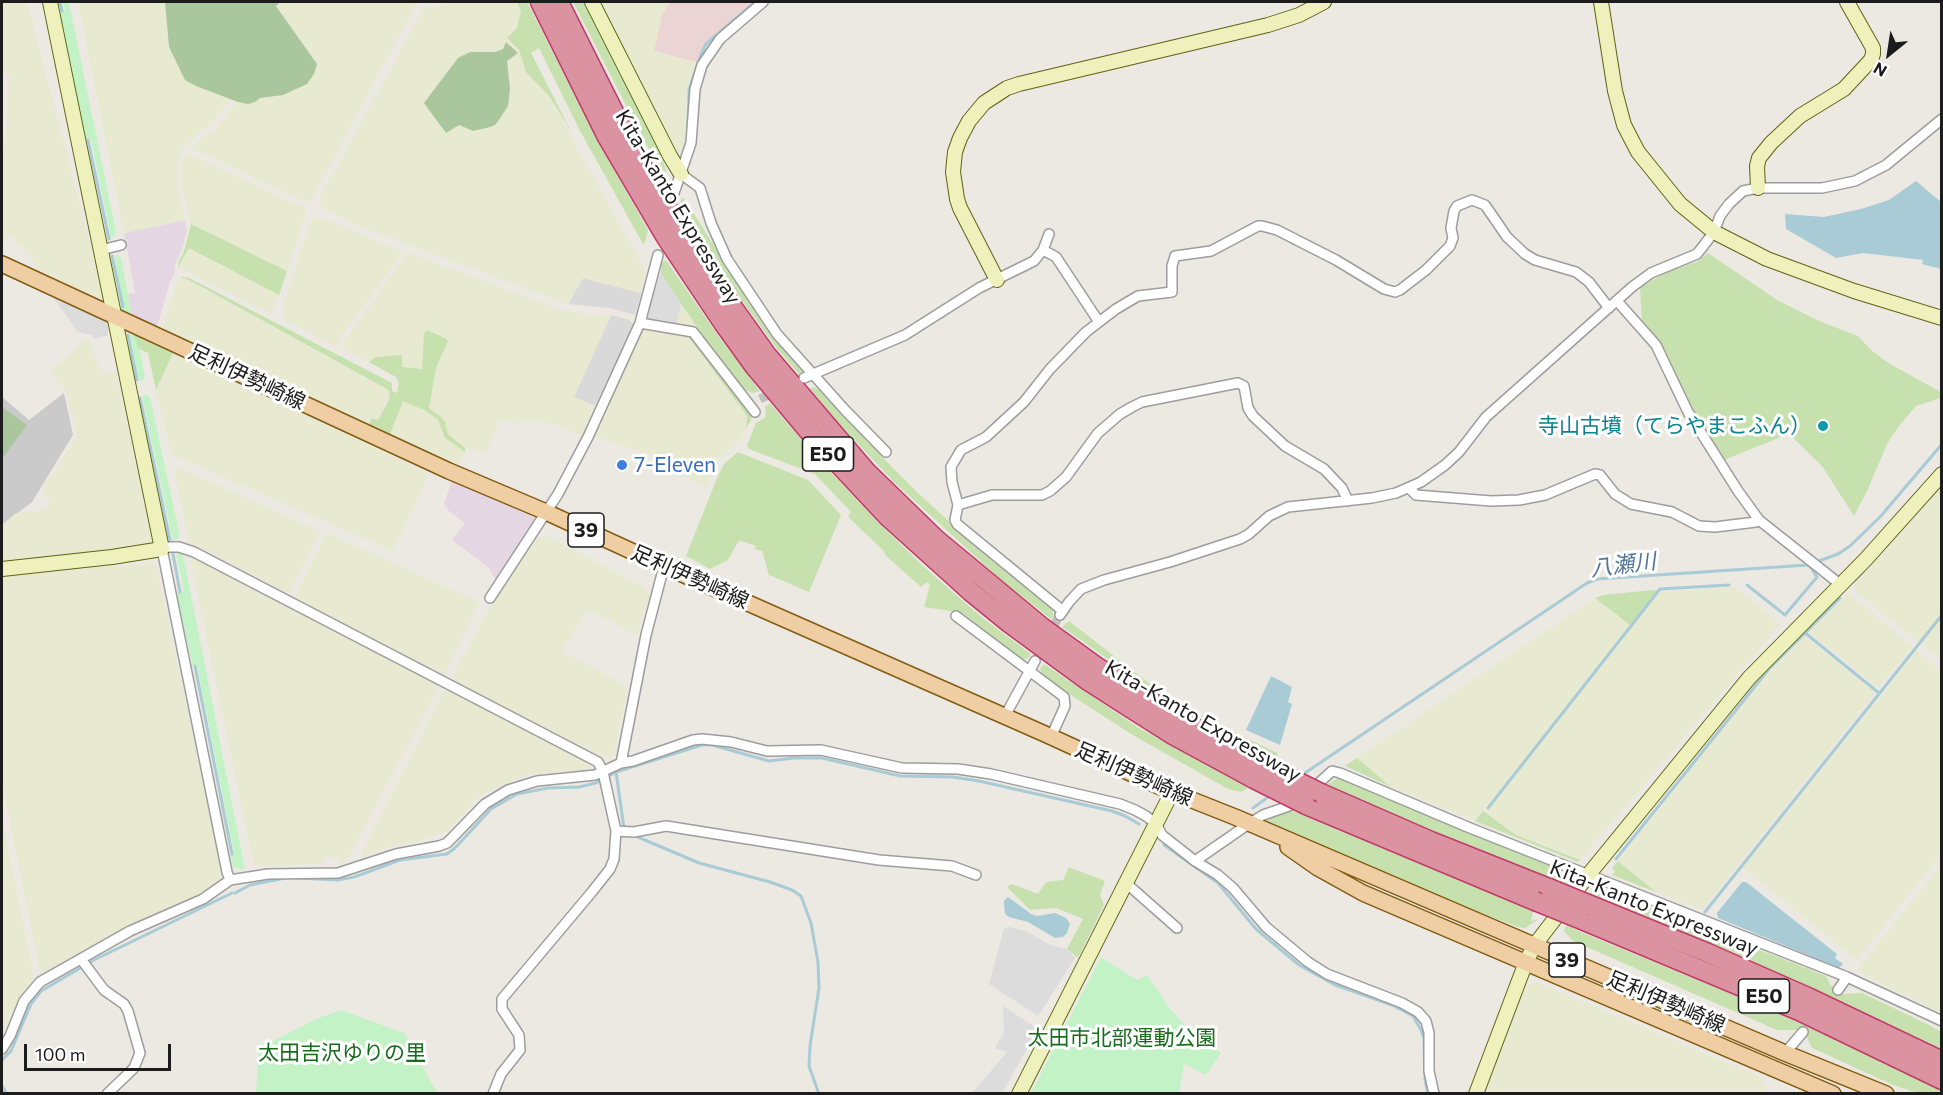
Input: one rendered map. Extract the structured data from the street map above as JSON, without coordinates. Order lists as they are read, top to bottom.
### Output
{
  "streets": {
    "highway": ["Kita-Kanto Expressway", "E50"],
    "main road": ["足利伊勢崎線", "39"]
  },
  "water": ["八瀬川"],
  "parks": ["太田市北部運動公園", "太田吉沢ゆりの里"],
  "places": ["寺山古墳（てらやまこふん）", "7-Eleven"],
  "scale_bar": "100 m",
  "north": "bottom left"
}
